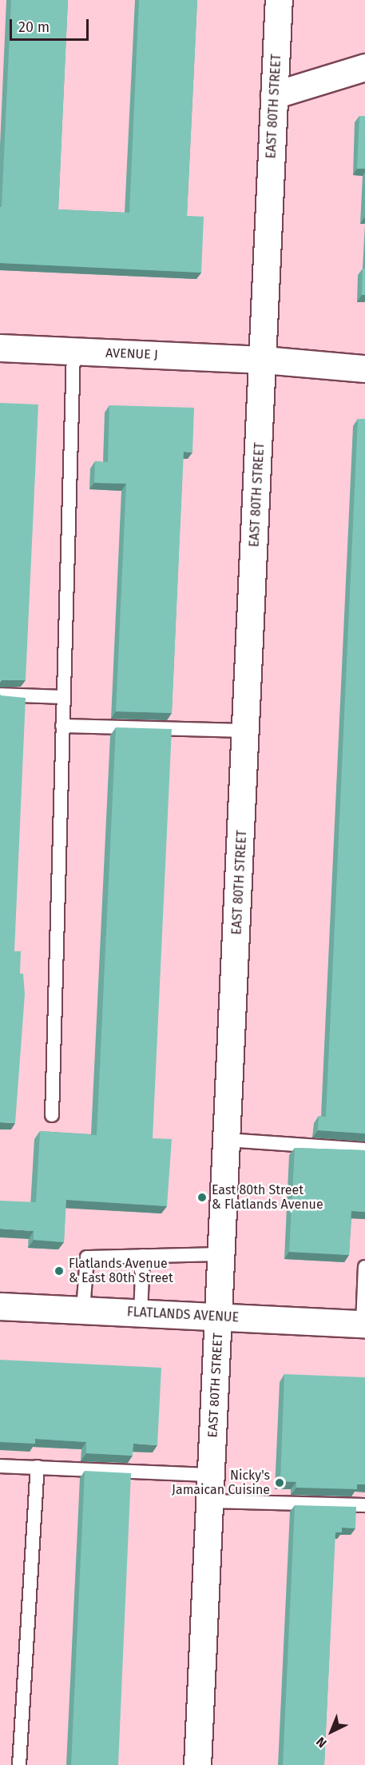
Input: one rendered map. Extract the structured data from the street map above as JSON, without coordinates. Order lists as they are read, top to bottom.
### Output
{
  "streets": {
    "street": ["EAST 80TH STREET", "AVENUE J", "FLATLANDS AVENUE"]
  },
  "crossings": [
    ["EAST 80TH STREET", "AVENUE J"],
    ["EAST 80TH STREET", "FLATLANDS AVENUE"]
  ],
  "places": ["East 80th Street & Flatlands Avenue", "Flatlands Avenue & East 80th Street", "Nicky's Jamaican Cuisine"],
  "scale_bar": "20 m",
  "north": "bottom left"
}
